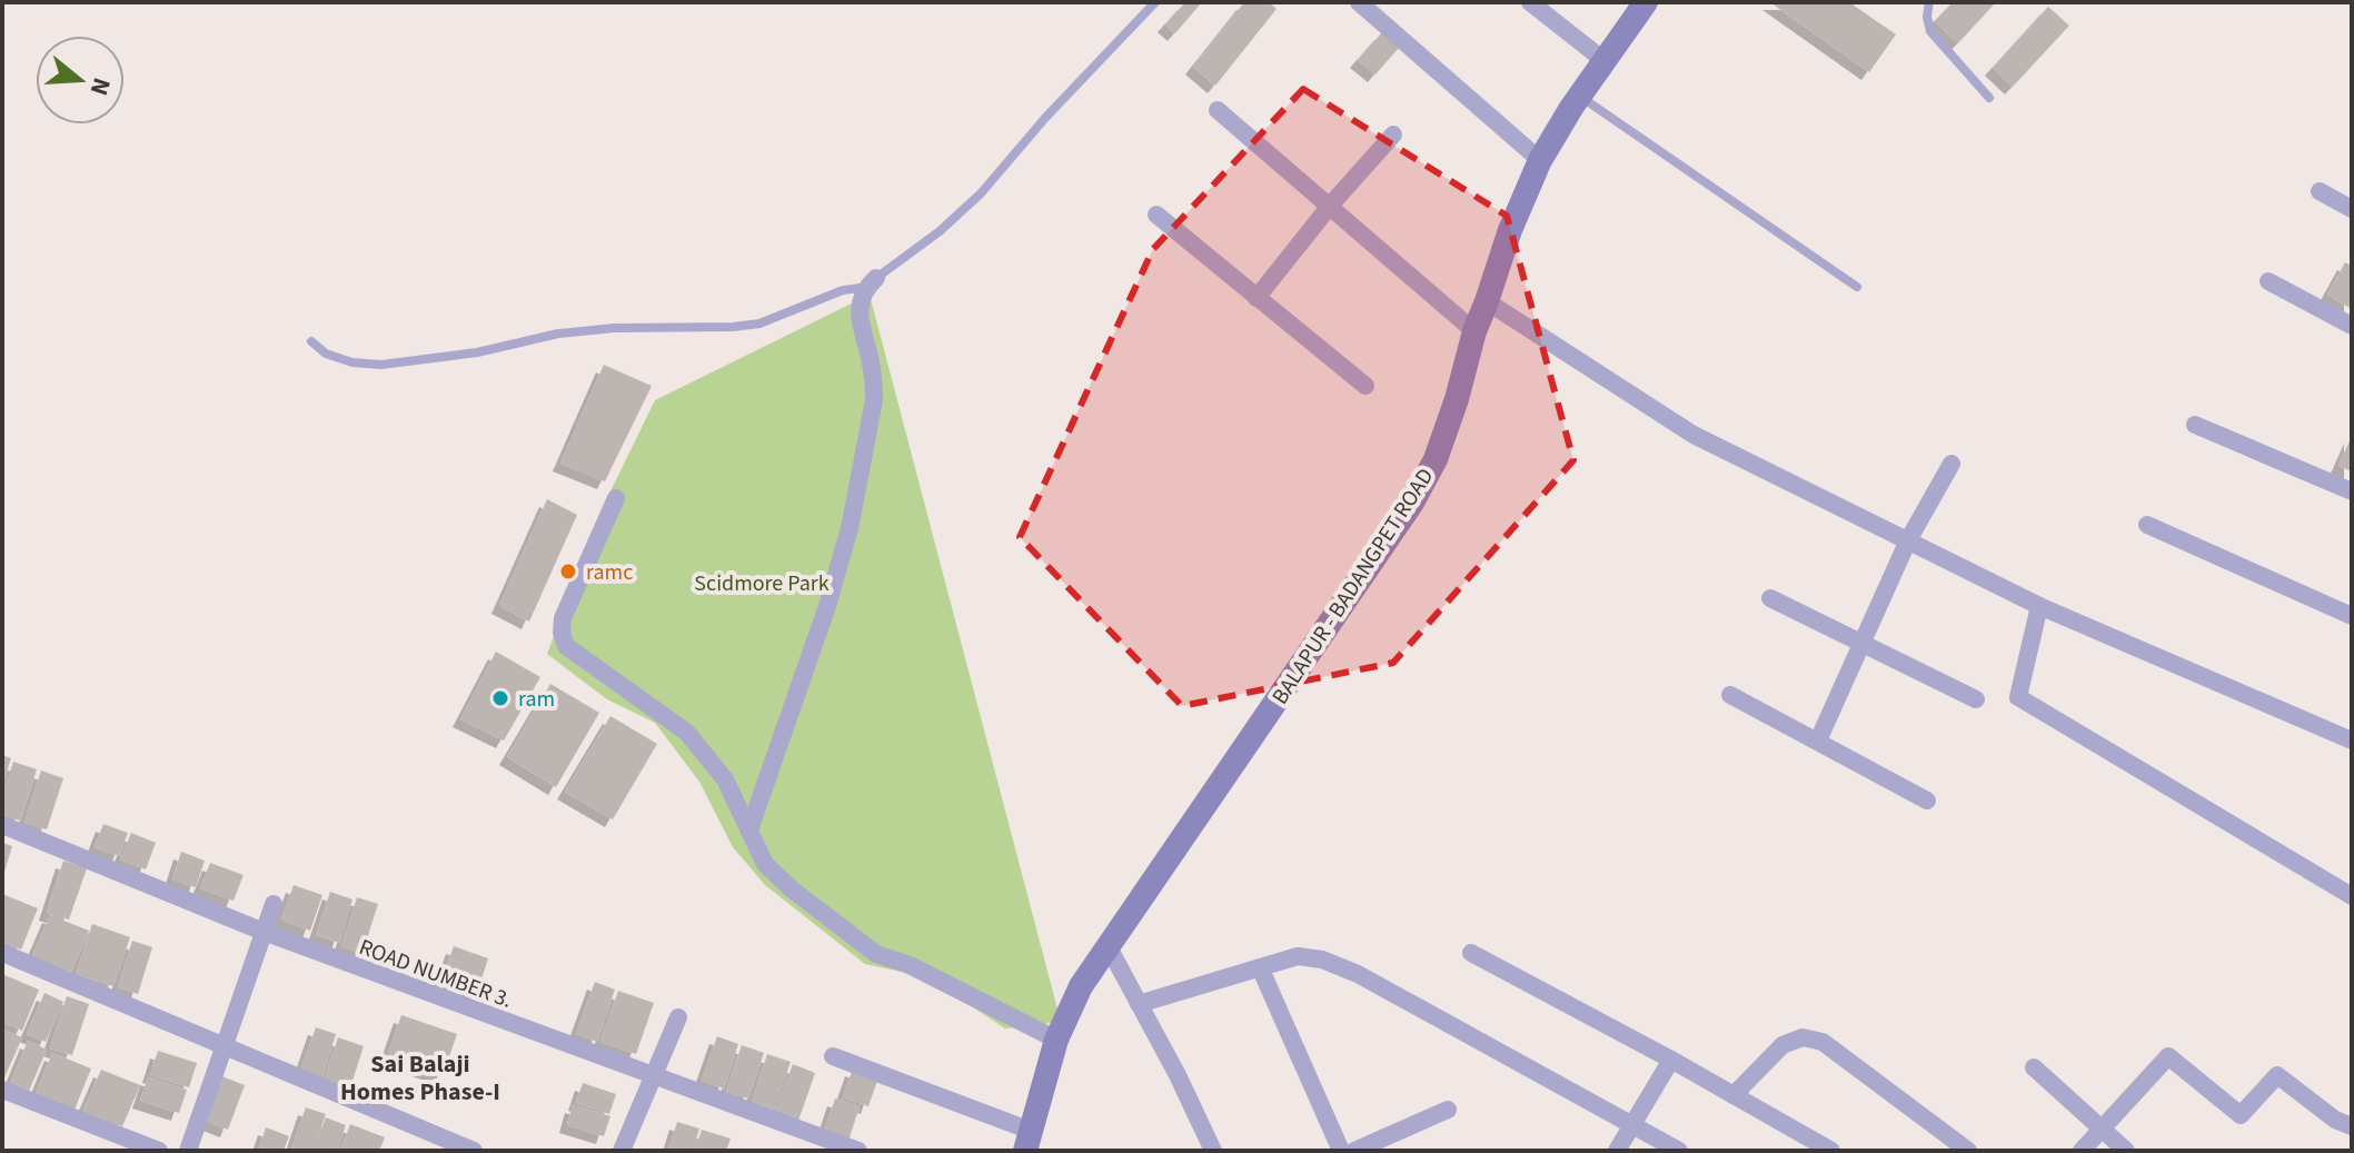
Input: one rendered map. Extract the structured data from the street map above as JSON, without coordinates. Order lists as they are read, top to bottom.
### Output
{
  "streets": {
    "street": ["BALAPUR - BADANGPET ROAD", "ROAD NUMBER 3."]
  },
  "districts": ["Sai Balaji Homes Phase-I"],
  "parks": ["Scidmore Park"],
  "places": ["ramc", "ram"],
  "north": "right"
}
